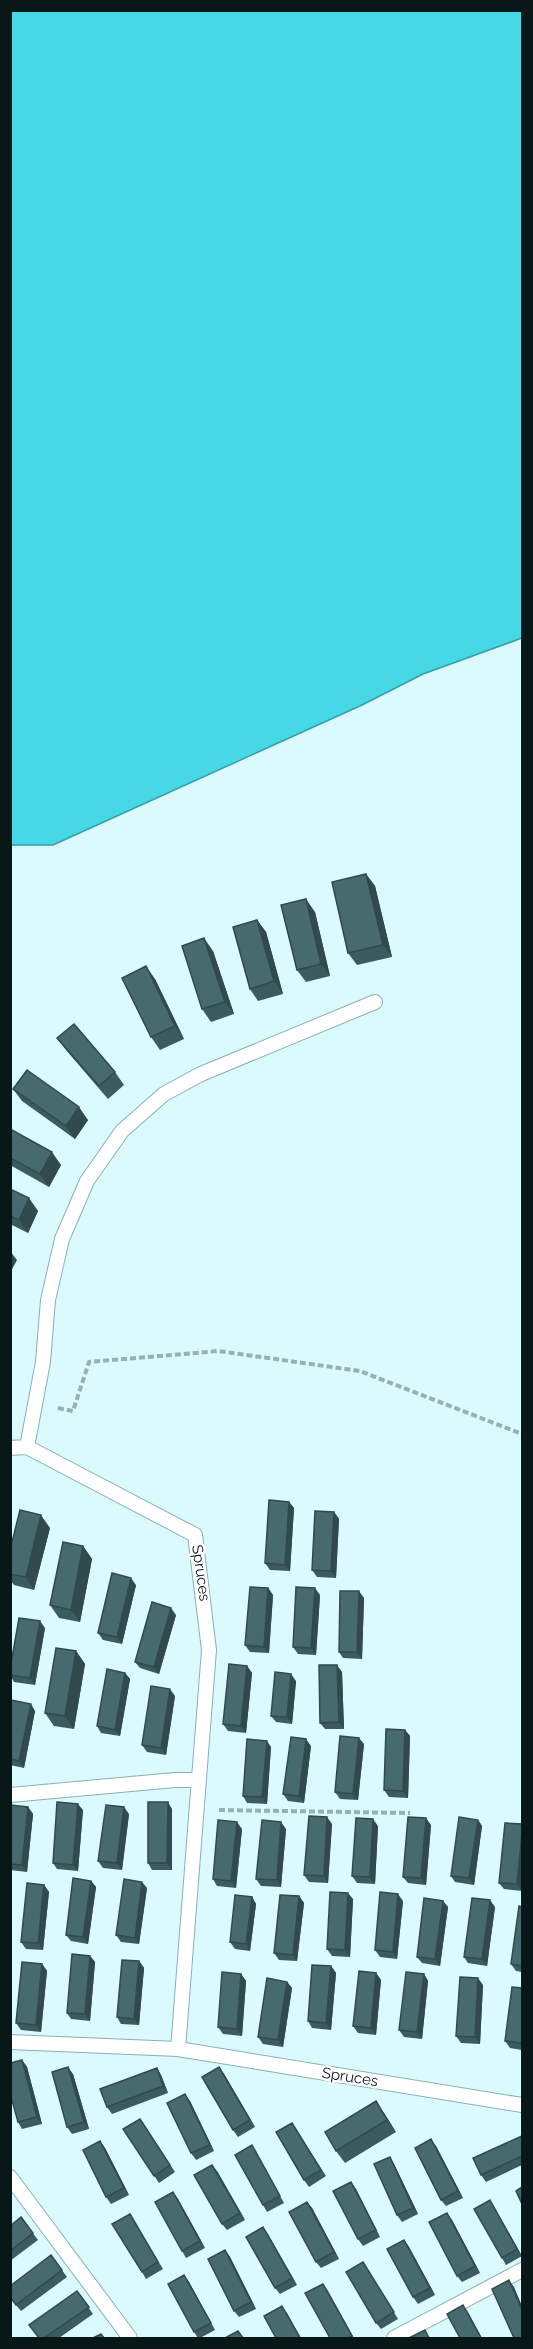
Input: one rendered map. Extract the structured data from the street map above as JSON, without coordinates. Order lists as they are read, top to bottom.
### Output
{
  "streets": {
    "lane": ["Spruces"]
  }
}
